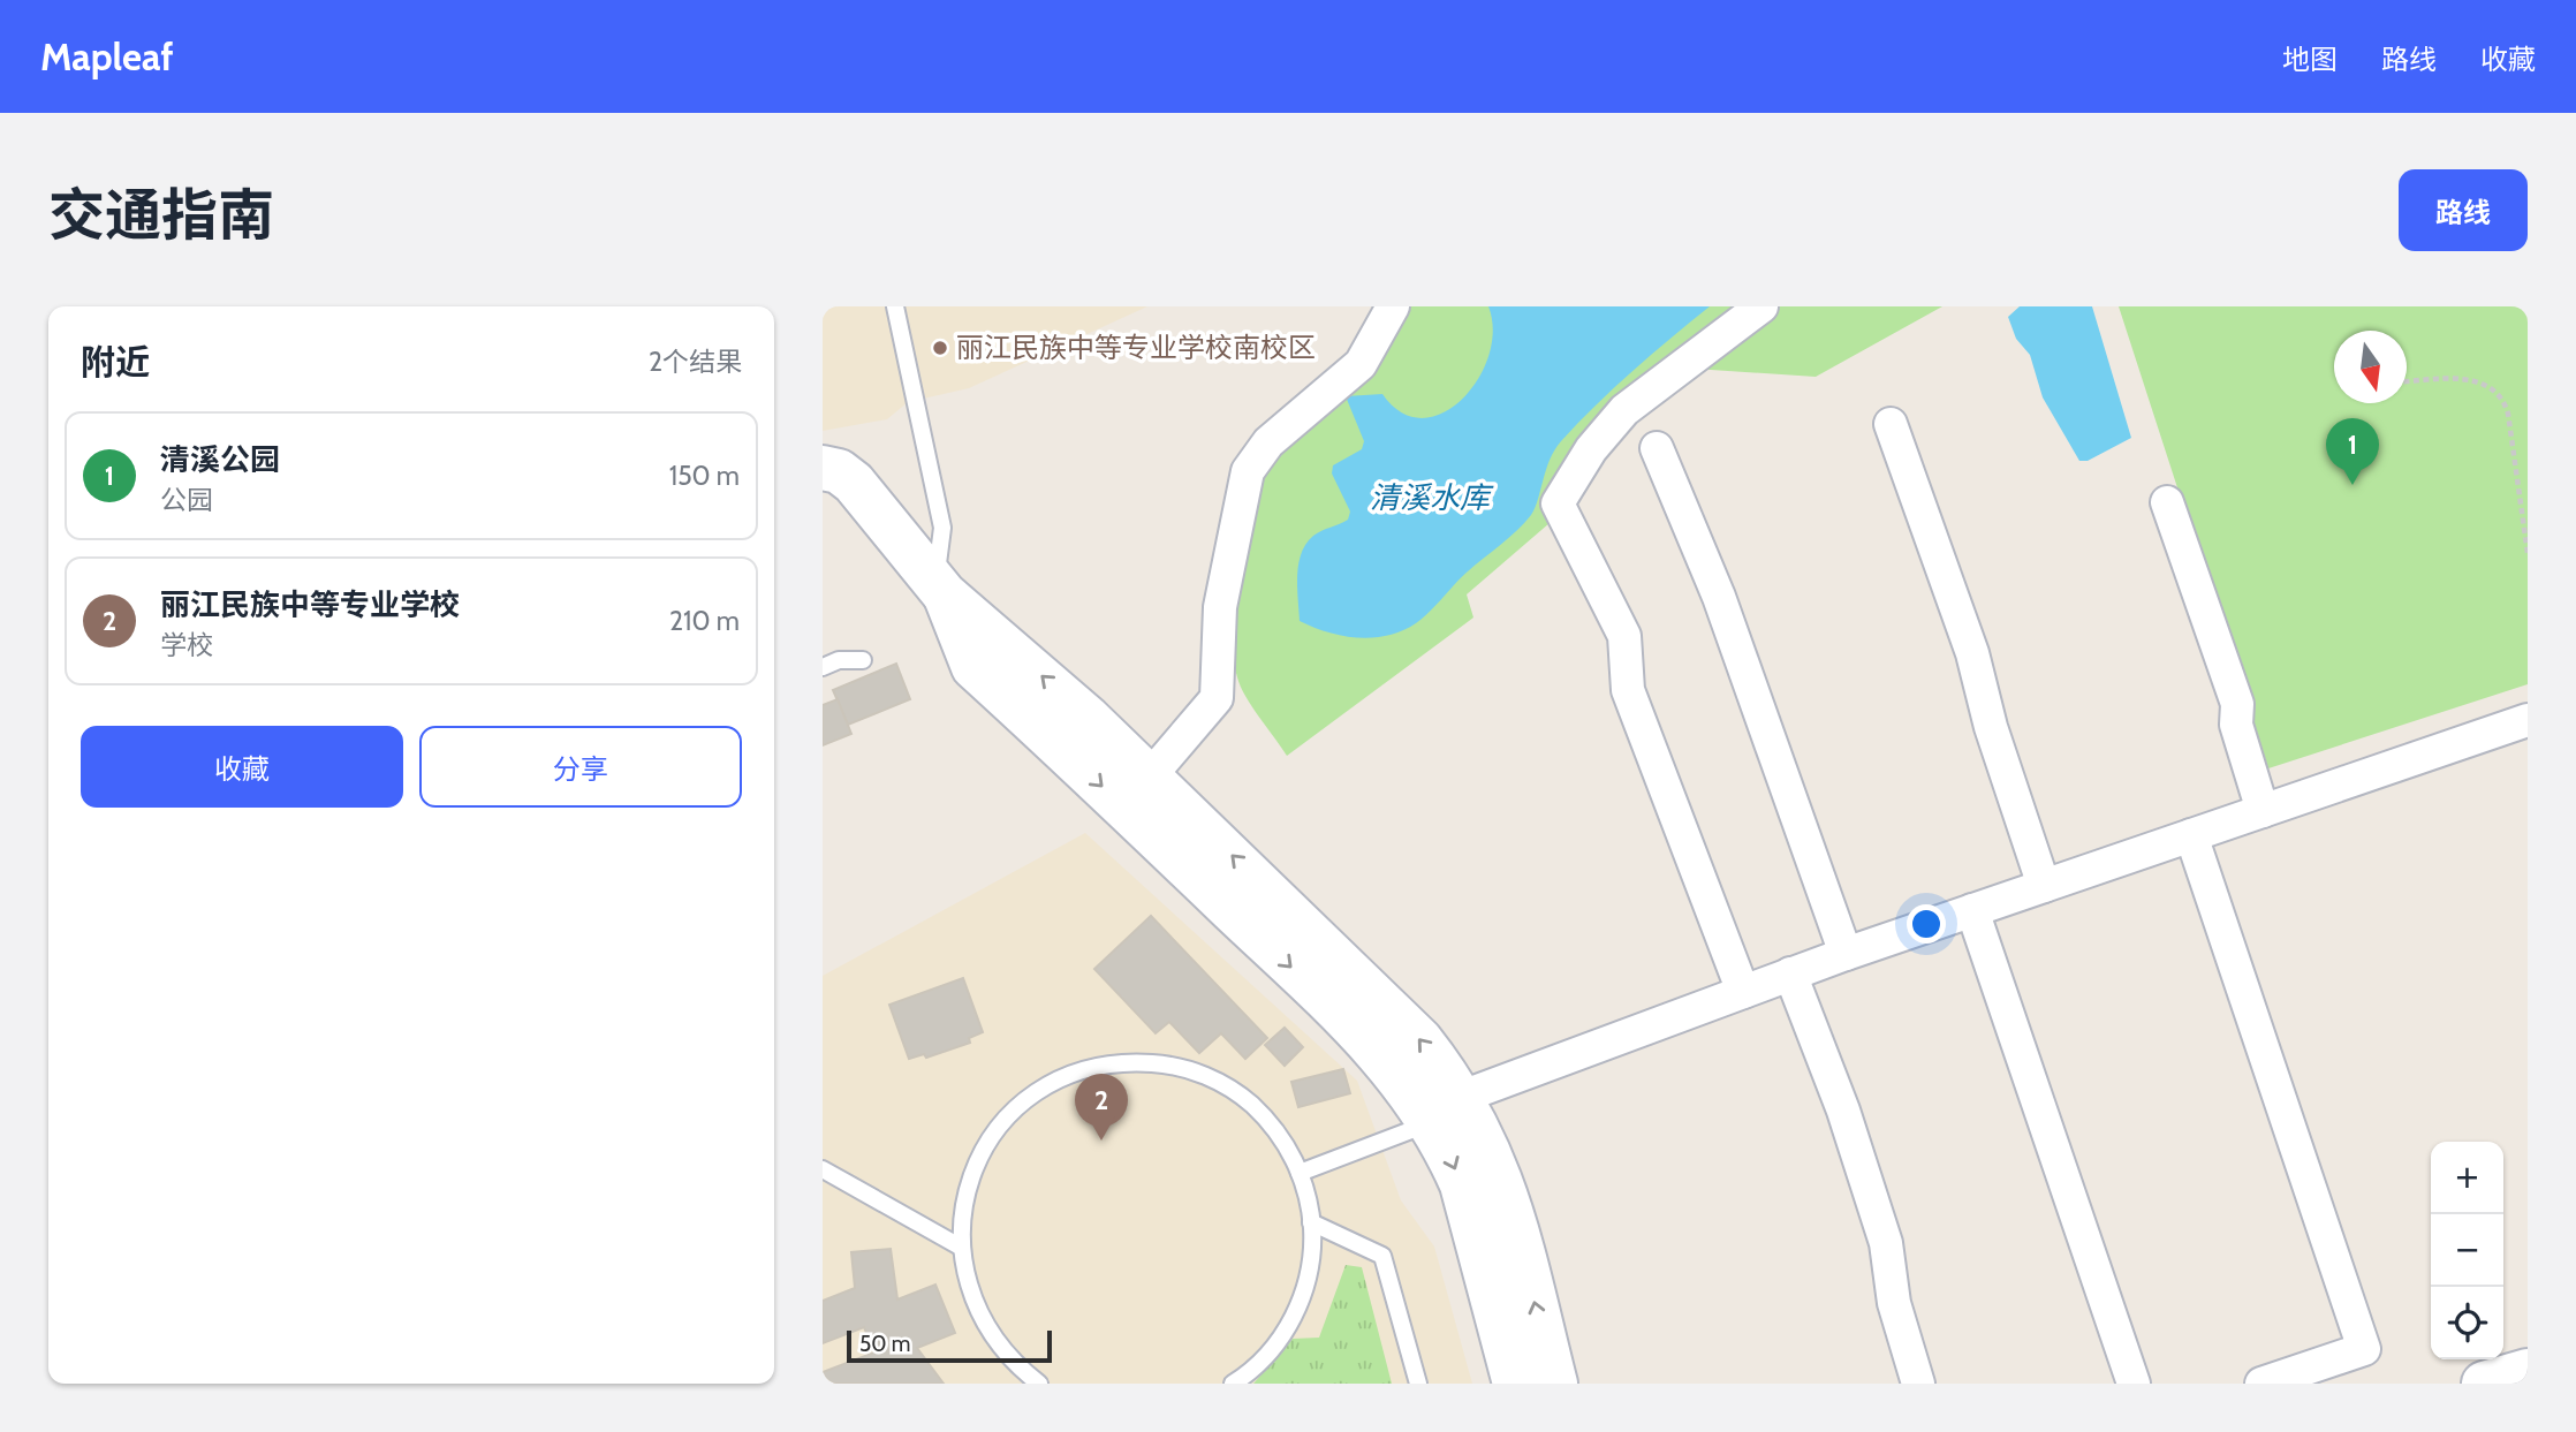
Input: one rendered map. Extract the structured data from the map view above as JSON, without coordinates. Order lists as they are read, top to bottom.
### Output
{
  "water": ["清溪水库"],
  "places": ["丽江民族中等专业学校南校区"],
  "scale_bar": "50 m",
  "north": "bottom",
  "page": {
    "header": "Mapleaf",
    "nav": ["地图", "路线", "收藏"],
    "title": "交通指南",
    "buttons": [
      "路线",
      ["收藏", "分享"]
    ],
    "heading": ["附近", "2个结果"],
    "list": [
      {
        "mark": "1",
        "name": "清溪公园",
        "note": "公园",
        "value": "150 m"
      },
      {
        "mark": "2",
        "name": "丽江民族中等专业学校",
        "note": "学校",
        "value": "210 m"
      }
    ],
    "pins": ["1", "2"],
    "map_buttons": ["+", "−"],
    "scale": "50 m"
  }
}
